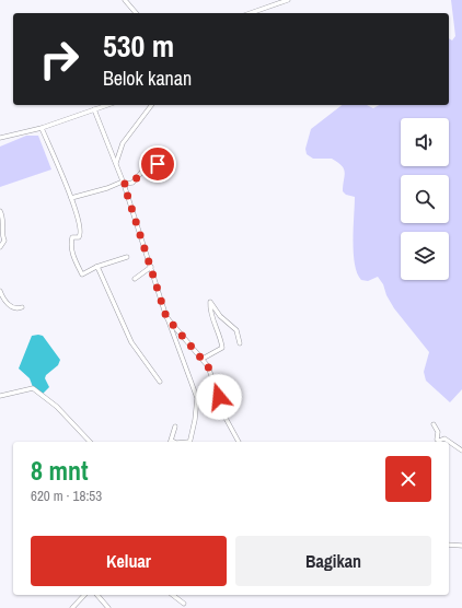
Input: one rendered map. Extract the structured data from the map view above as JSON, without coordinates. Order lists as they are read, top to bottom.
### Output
{
  "page": {
    "turn": ["530 m", "Belok kanan"],
    "heading": ["8 mnt", "620 m · 18:53"],
    "buttons": ["Keluar", "Bagikan"]
  }
}
